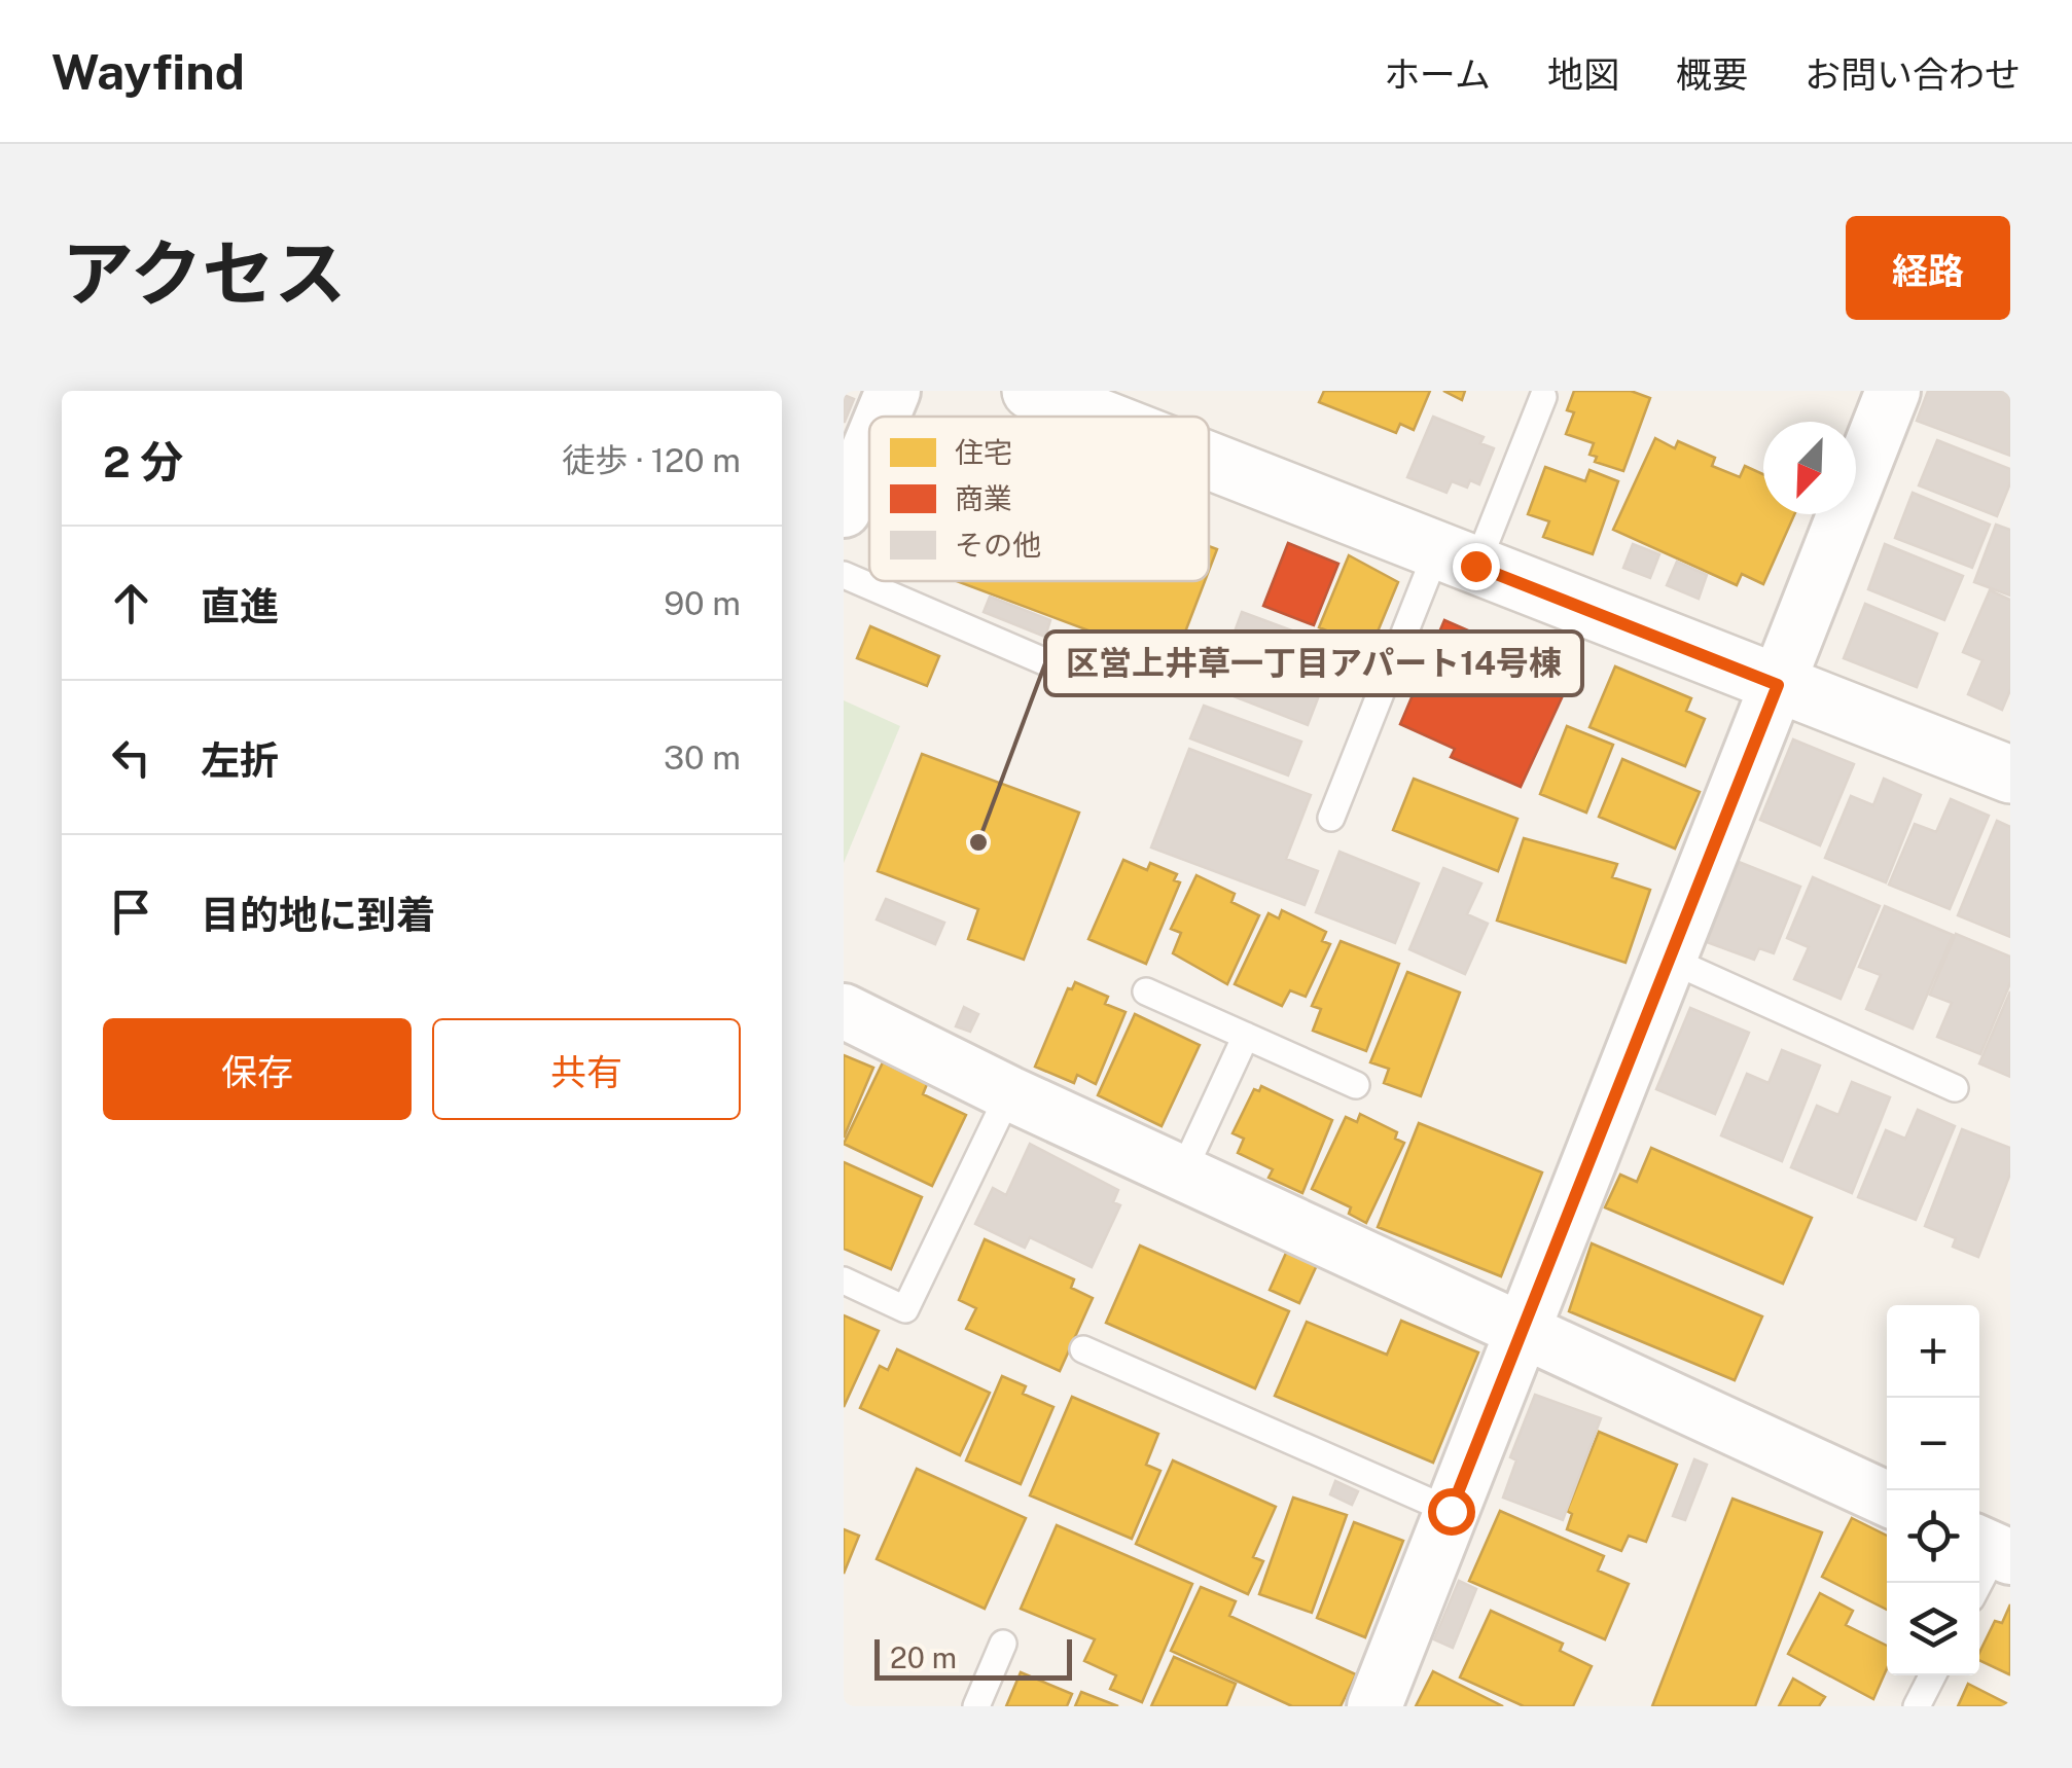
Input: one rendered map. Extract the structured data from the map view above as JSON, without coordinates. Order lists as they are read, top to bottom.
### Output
{
  "places": ["区営上井草一丁目アパート14号棟"],
  "legend": ["住宅", "商業", "その他"],
  "scale_bar": "20 m",
  "north": "bottom left",
  "page": {
    "header": "Wayfind",
    "nav": [
      "ホーム",
      "地図",
      "概要",
      "お問い合わせ"
    ],
    "title": "アクセス",
    "buttons": [
      "経路",
      ["保存", "共有"]
    ],
    "heading": ["2 分", "徒歩 · 120 m"],
    "list": [
      ["直進", "90 m"],
      ["左折", "30 m"],
      "目的地に到着"
    ],
    "map_buttons": ["+", "−"],
    "scale": "20 m"
  }
}
